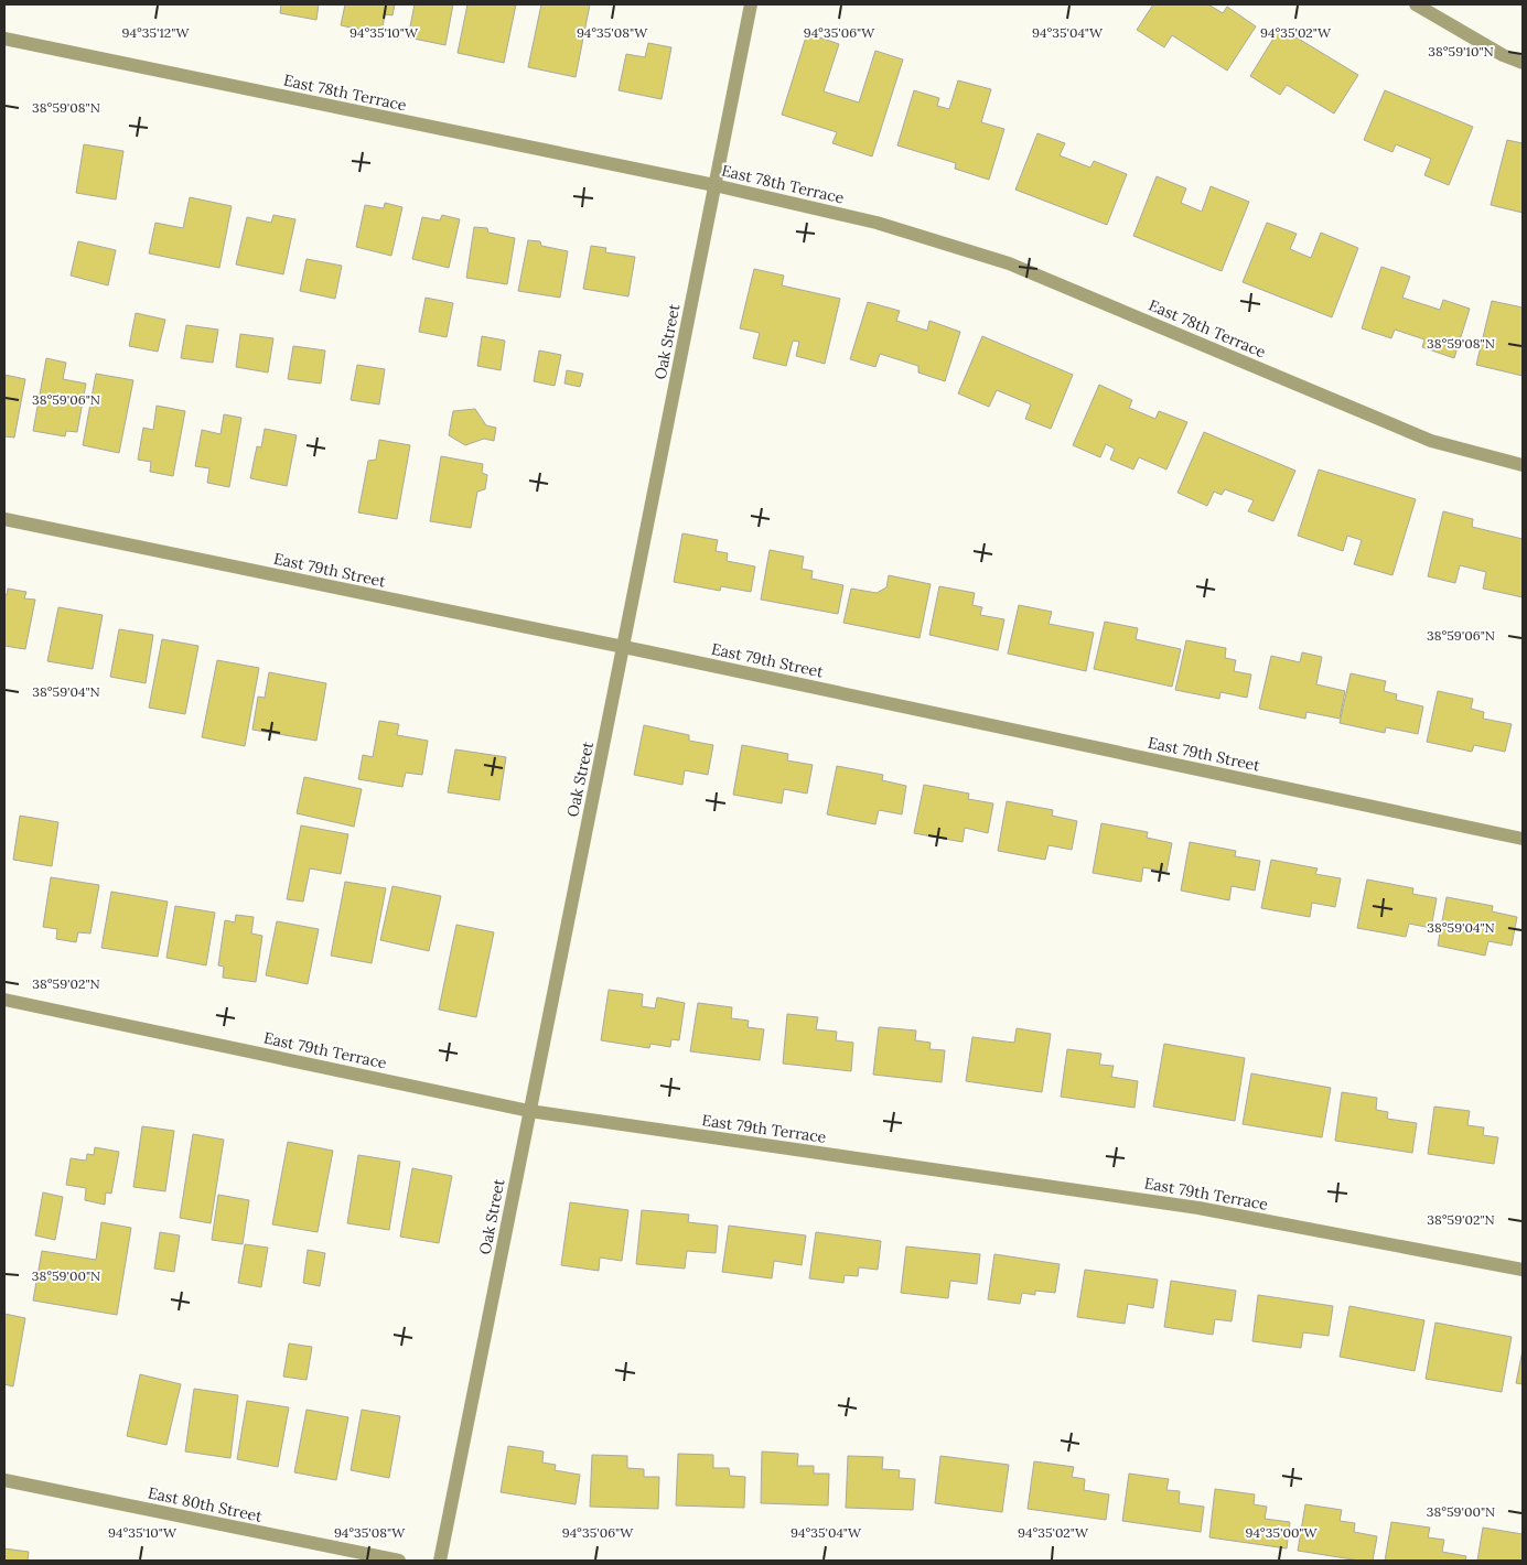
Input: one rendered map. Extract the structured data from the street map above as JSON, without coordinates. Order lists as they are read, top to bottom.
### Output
{
  "streets": {
    "street": [
      "East 78th Terrace",
      "Oak Street",
      "East 79th Street",
      "East 79th Terrace",
      "East 80th Street"
    ]
  },
  "crossings": [
    ["East 78th Terrace", "Oak Street"],
    ["Oak Street", "East 79th Street"],
    ["Oak Street", "East 79th Terrace"]
  ],
  "coordinates": [
    "94°35'12\"W",
    "94°35'10\"W",
    "94°35'08\"W",
    "94°35'06\"W",
    "94°35'04\"W",
    "94°35'02\"W",
    "38°59'10\"N",
    "38°59'08\"N",
    "38°59'06\"N",
    "38°59'04\"N",
    "38°59'02\"N",
    "38°59'00\"N",
    "94°35'00\"W"
  ]
}
